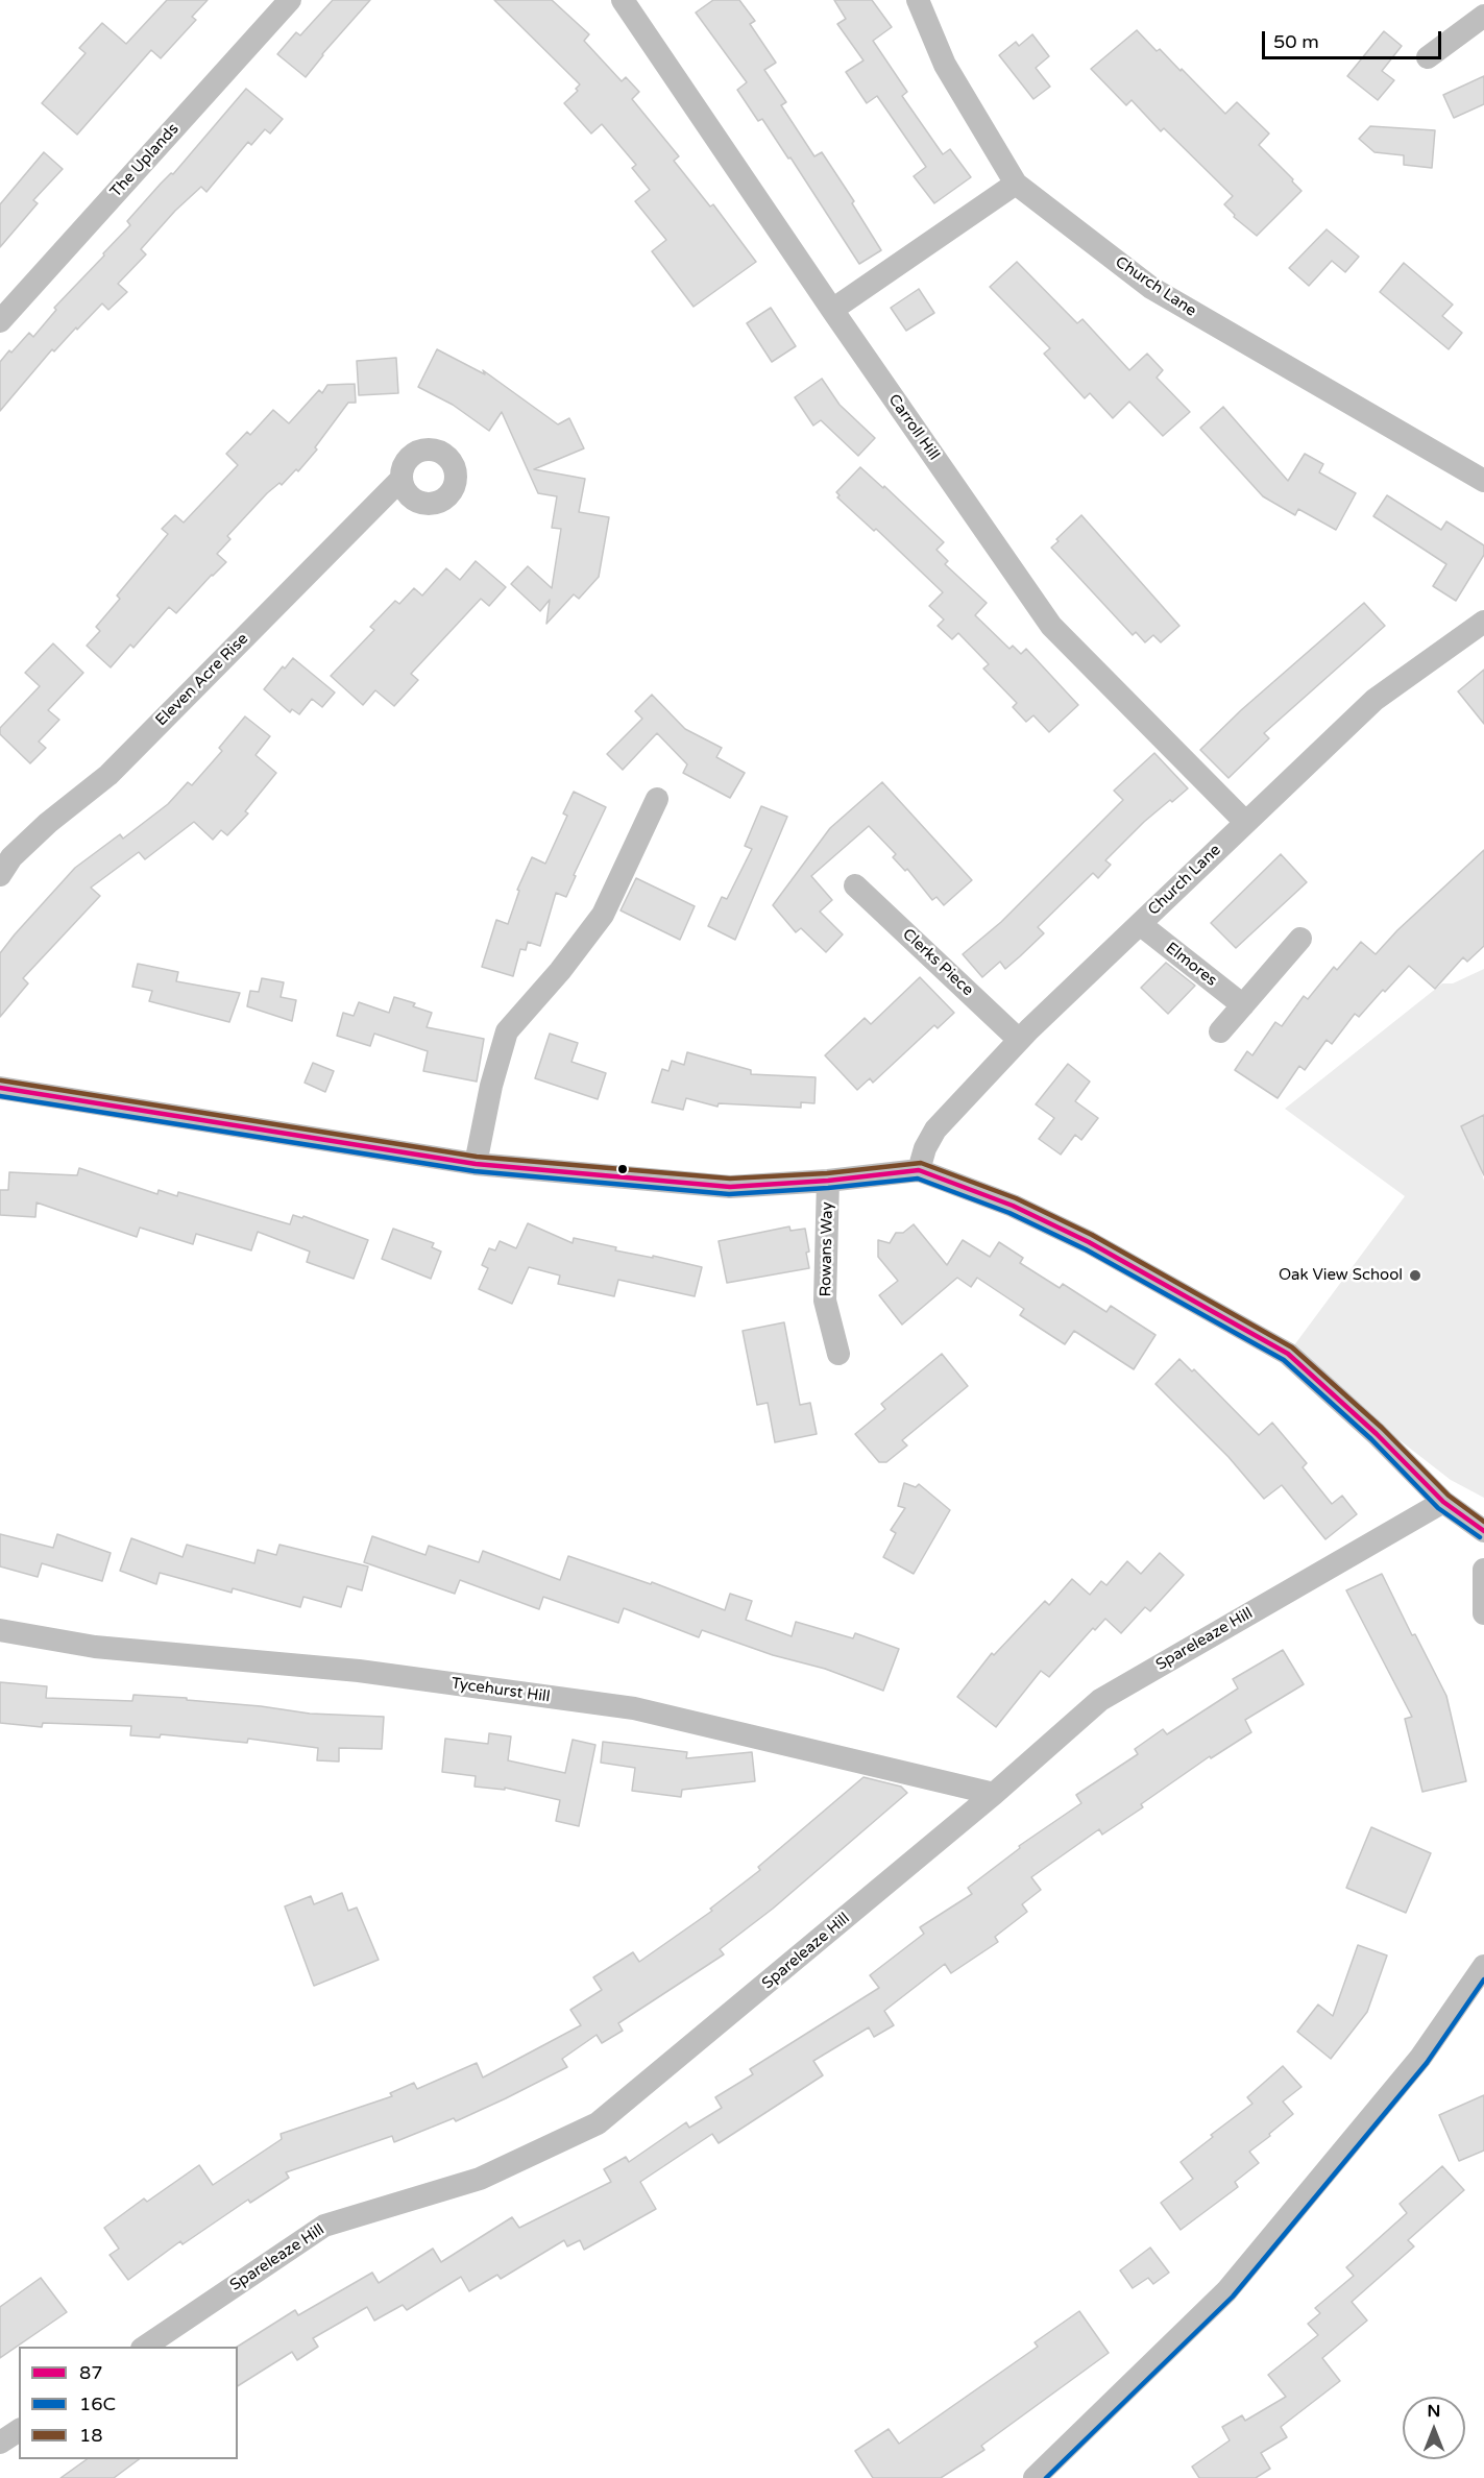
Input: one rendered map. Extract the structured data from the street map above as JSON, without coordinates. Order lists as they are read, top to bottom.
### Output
{
  "streets": {
    "street": [
      "The Uplands",
      "Church Lane",
      "Carroll Hill",
      "Eleven Acre Rise",
      "Clerks Piece",
      "Elmores",
      "Rowans Way",
      "Spareleaze Hill",
      "Tycehurst Hill"
    ]
  },
  "crossings": [
    ["Church Lane", "Carroll Hill"],
    ["Church Lane", "Clerks Piece"],
    ["Church Lane", "Elmores"],
    ["Spareleaze Hill", "Tycehurst Hill"]
  ],
  "places": ["Oak View School"],
  "lines": ["transit line 18", "transit line 87", "transit line 16C"],
  "legend": ["87", "16C", "18"],
  "scale_bar": "50 m",
  "north": "top"
}
